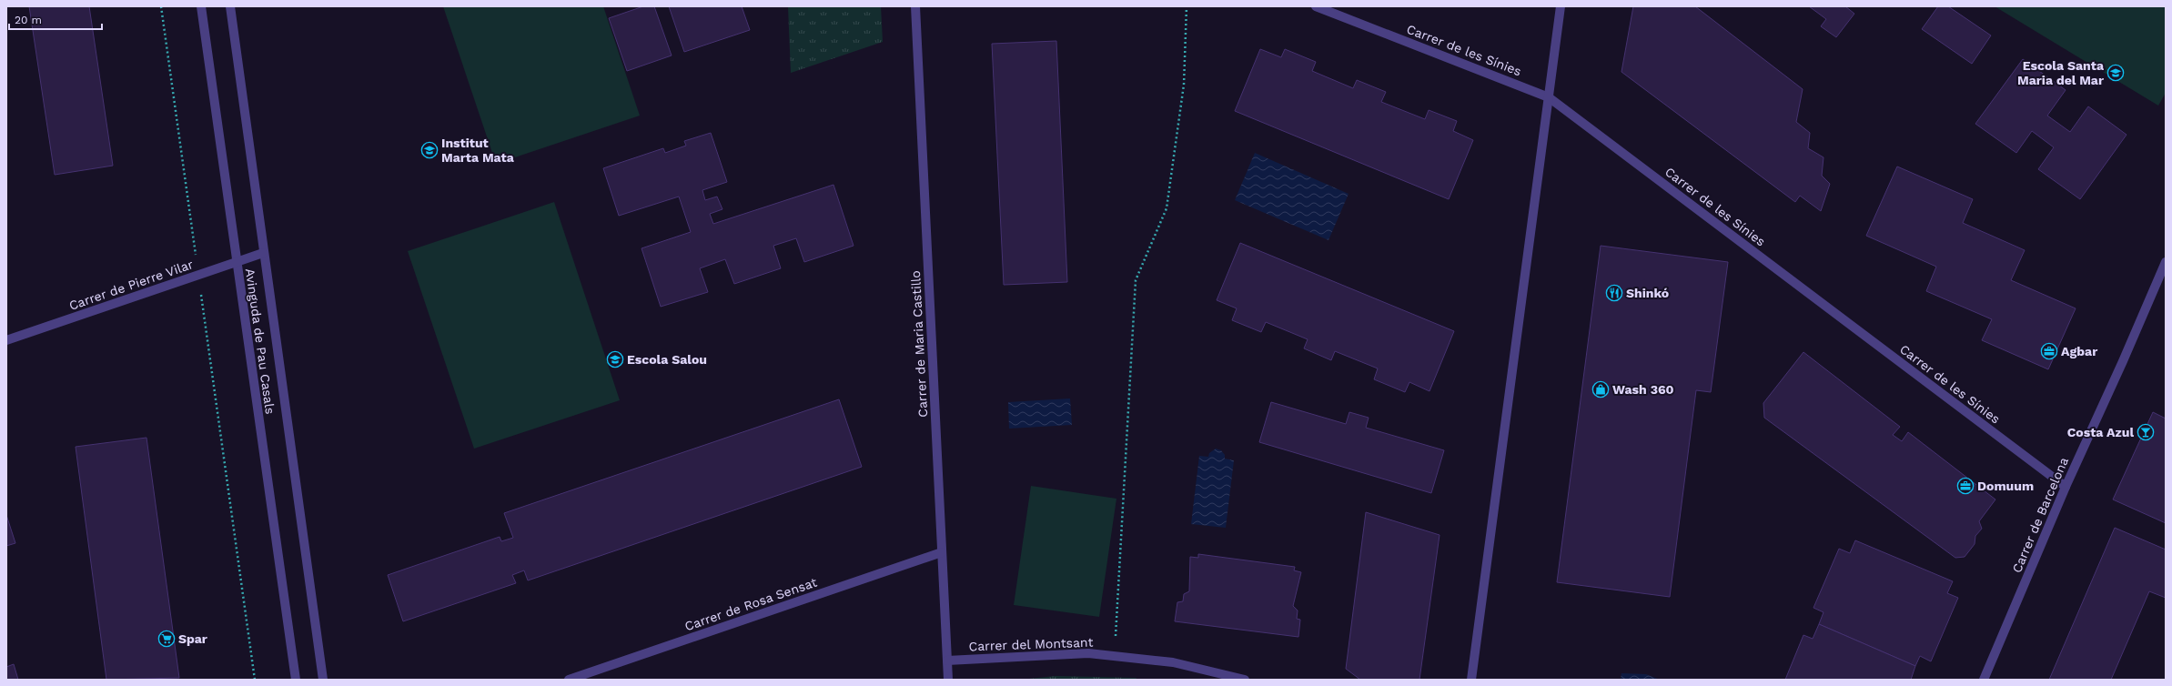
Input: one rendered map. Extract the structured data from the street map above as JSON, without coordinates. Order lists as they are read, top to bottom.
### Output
{
  "streets": {
    "street": [
      "Carrer de les Sínies",
      "Carrer de Pierre Vilar",
      "Avinguda de Pau Casals",
      "Carrer de Maria Castillo",
      "Carrer de Barcelona",
      "Carrer de Rosa Sensat",
      "Carrer del Montsant"
    ]
  },
  "crossings": [
    ["Carrer de les Sínies", "Carrer de Barcelona"],
    ["Carrer de Pierre Vilar", "Avinguda de Pau Casals"],
    ["Carrer de Maria Castillo", "Carrer de Rosa Sensat"],
    ["Carrer de Maria Castillo", "Carrer del Montsant"]
  ],
  "places": {
    "school or university": ["Escola Santa Maria del Mar", "Institut Marta Mata", "Escola Salou"],
    "restaurant": ["Shinkó"],
    "office": ["Agbar", "Domuum"],
    "shop": ["Wash 360"],
    "bar": ["Costa Azul"],
    "supermarket": ["Spar"]
  },
  "scale_bar": "20 m"
}
